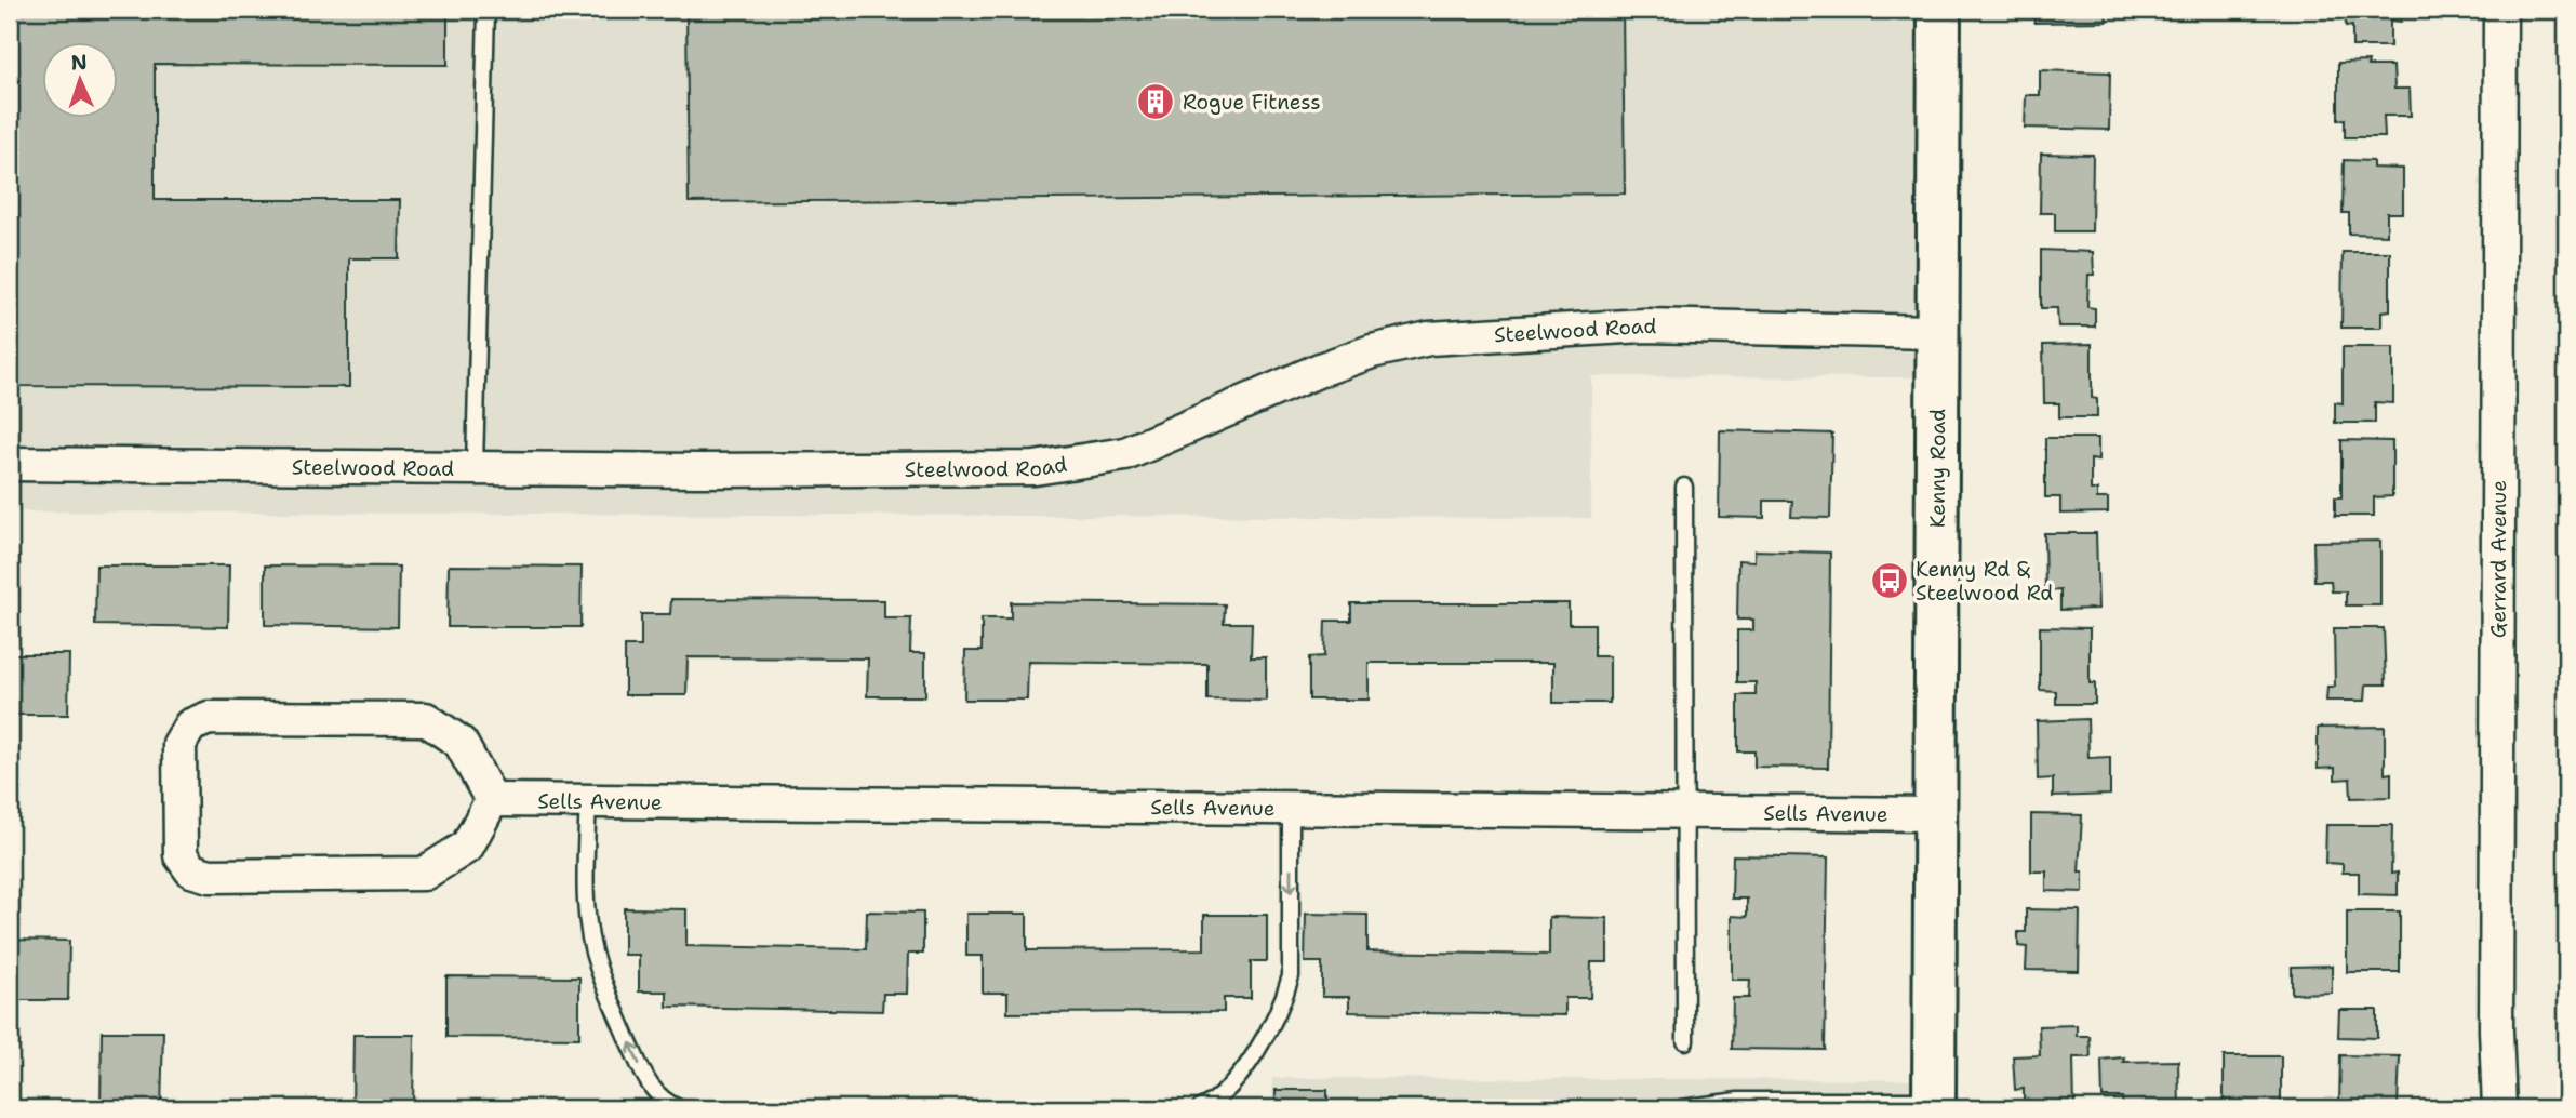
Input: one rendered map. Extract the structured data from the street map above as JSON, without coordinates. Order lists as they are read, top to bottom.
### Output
{
  "streets": {
    "street": [
      "Steelwood Road",
      "Kenny Road",
      "Gerrard Avenue",
      "Sells Avenue"
    ]
  },
  "crossings": [
    ["Steelwood Road", "Kenny Road"],
    ["Kenny Road", "Sells Avenue"]
  ],
  "places": {
    "building": ["Rogue Fitness"],
    "bus stop": ["Kenny Rd & Steelwood Rd"]
  },
  "north": "top"
}
